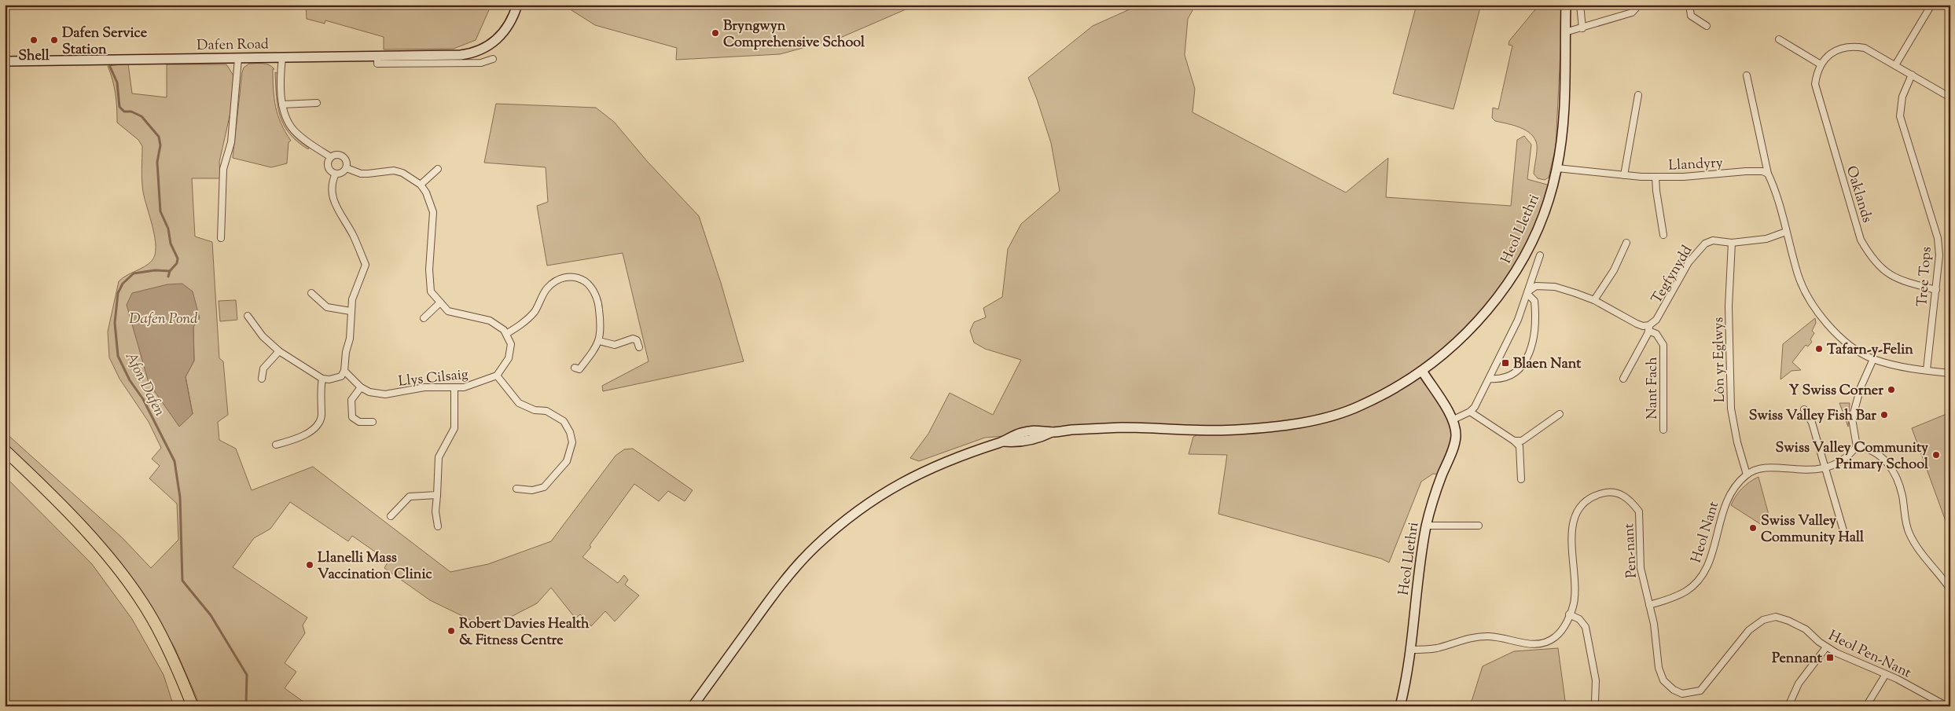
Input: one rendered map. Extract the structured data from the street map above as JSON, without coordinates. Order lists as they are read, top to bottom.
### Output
{
  "streets": {
    "main road": ["Dafen Road", "Heol Llethri"],
    "street": [
      "Llandyry",
      "Oaklands",
      "Tegfynydd",
      "Tree Tops",
      "Lôn yr Eglwys",
      "Llys Cilsaig",
      "Nant Fach",
      "Heol Nant",
      "Pen-nant",
      "Heol Pen-Nant"
    ]
  },
  "crossings": [
    ["Llandyry", "Heol Llethri"],
    ["Oaklands", "Tree Tops"],
    ["Heol Llethri", "Pen-nant"],
    ["Tegfynydd", "Lôn yr Eglwys"],
    ["Tegfynydd", "Nant Fach"],
    ["Lôn yr Eglwys", "Heol Nant"],
    ["Heol Nant", "Pen-nant"],
    ["Heol Nant", "Heol Pen-Nant"],
    ["Pen-nant", "Heol Pen-Nant"]
  ],
  "water": ["Dafen Pond", "Afon Dafen"],
  "places": {
    "other": [
      "Bryngwyn Comprehensive School",
      "Shell",
      "Dafen Service Station",
      "Tafarn-y-Felin",
      "Y Swiss Corner",
      "Swiss Valley Fish Bar",
      "Swiss Valley Community Primary School",
      "Swiss Valley Community Hall",
      "Llanelli Mass Vaccination Clinic",
      "Robert Davies Health & Fitness Centre"
    ],
    "transit": ["Blaen Nant", "Pennant"]
  }
}
